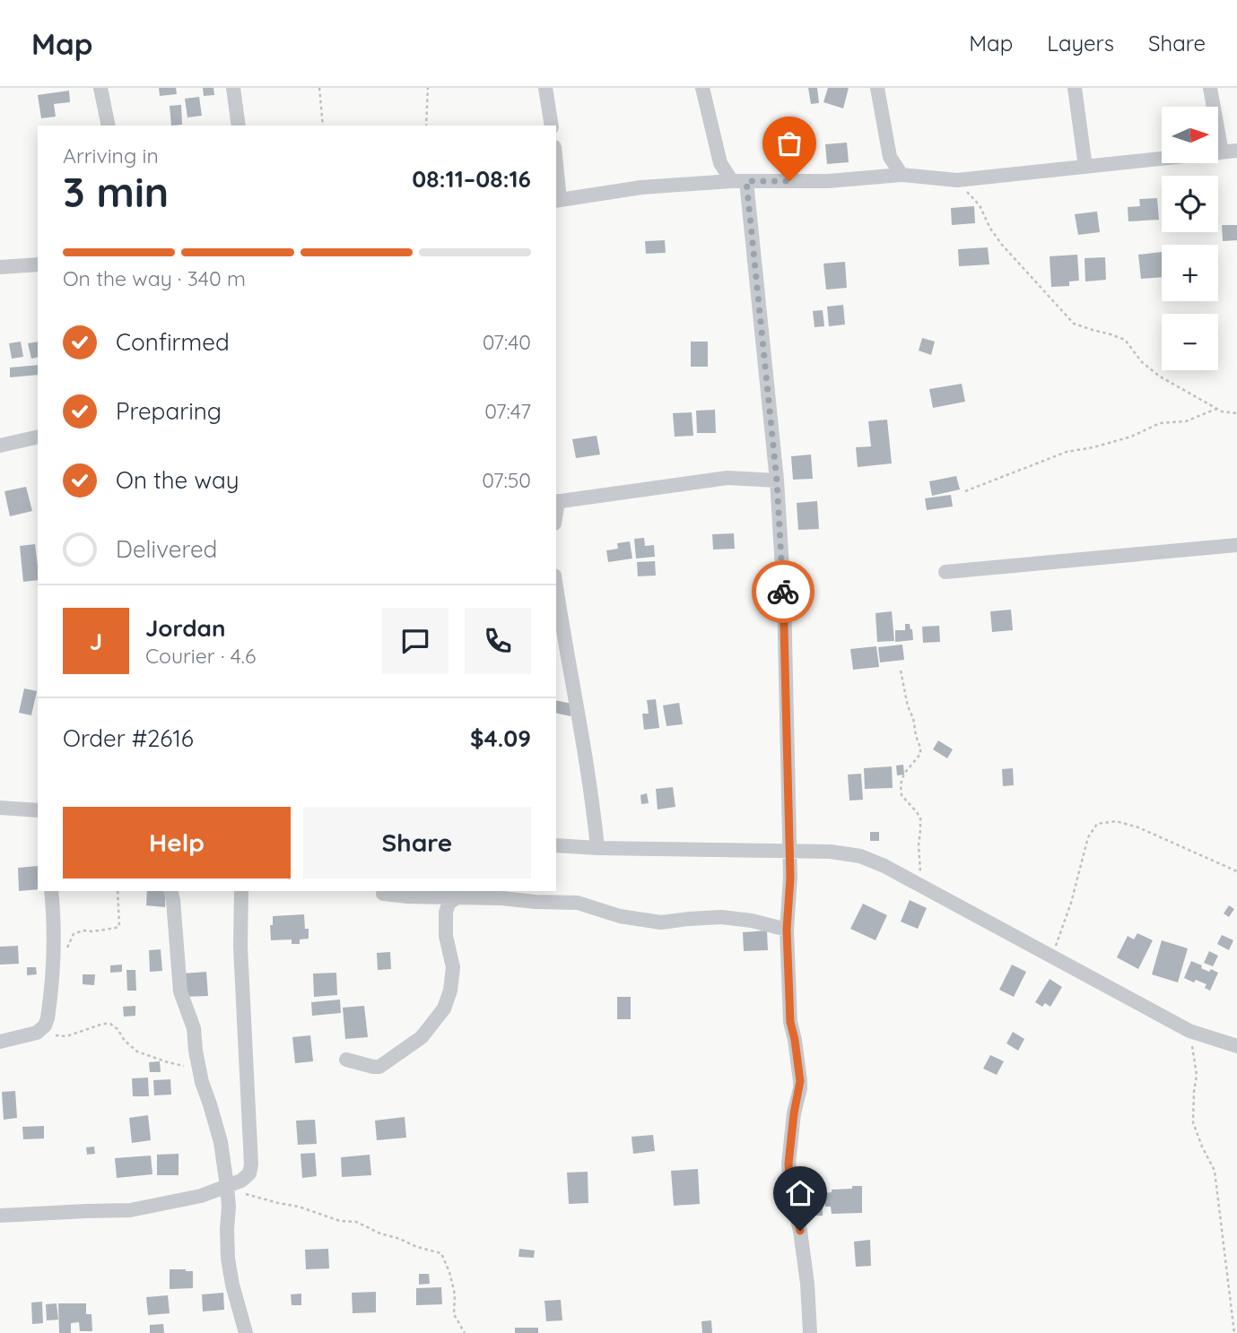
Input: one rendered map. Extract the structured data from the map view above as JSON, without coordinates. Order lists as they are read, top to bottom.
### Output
{
  "north": "right",
  "page": {
    "header": "Map",
    "nav": ["Map", "Layers", "Share"],
    "map_buttons": ["+", "−"],
    "heading": ["3 min", "Arriving in", "08:11–08:16"],
    "panel": [
      "Jordan",
      "Courier · 4.6",
      "Order #2616",
      "$4.09"
    ],
    "bar": "On the way · 340 m",
    "list": [
      ["Confirmed", "07:40"],
      ["Preparing", "07:47"],
      ["On the way", "07:50"],
      "Delivered"
    ],
    "round": "J",
    "buttons": ["Help", "Share"]
  }
}
